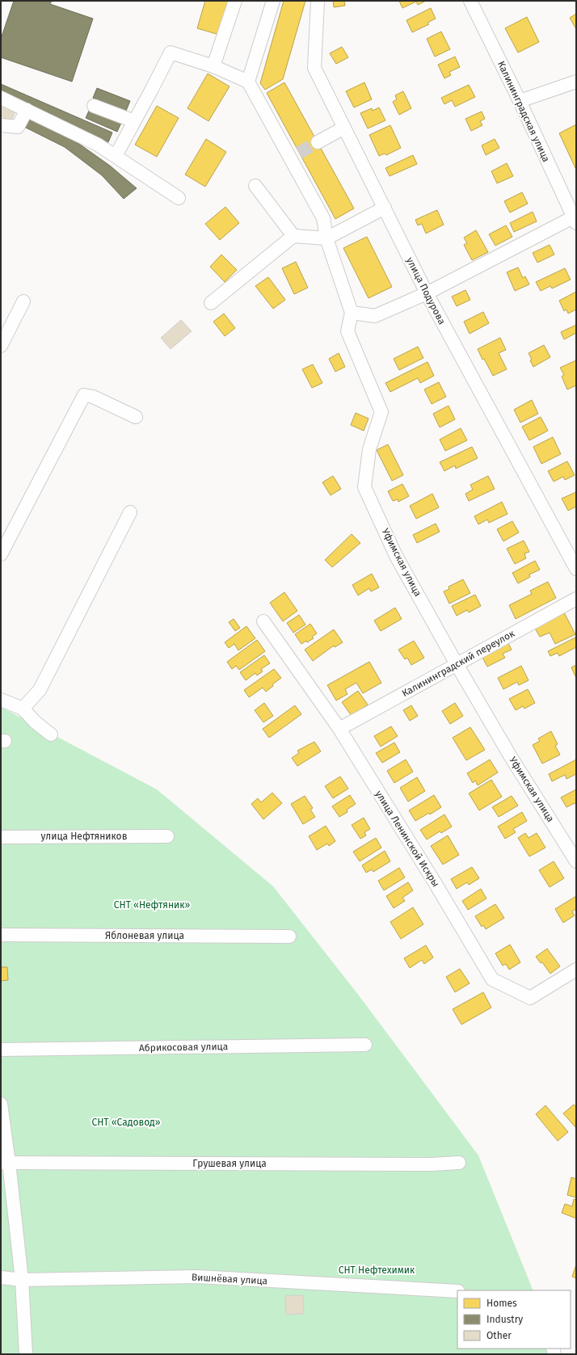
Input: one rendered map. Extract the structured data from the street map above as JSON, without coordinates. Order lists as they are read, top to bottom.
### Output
{
  "streets": {
    "street": [
      "Калининградская улица",
      "улица Подурова",
      "Уфимская улица",
      "Калининградский переулок",
      "улица Нефтяников",
      "улица Ленинской Искры",
      "Яблоневая улица",
      "Абрикосовая улица",
      "Грушевая улица",
      "Вишнёвая улица"
    ]
  },
  "crossings": [
    ["Уфимская улица", "Калининградский переулок"],
    ["Калининградский переулок", "улица Ленинской Искры"]
  ],
  "parks": ["СНТ «Нефтяник»", "СНТ «Садовод»", "СНТ Нефтехимик"],
  "legend": ["Homes", "Industry", "Other"]
}
